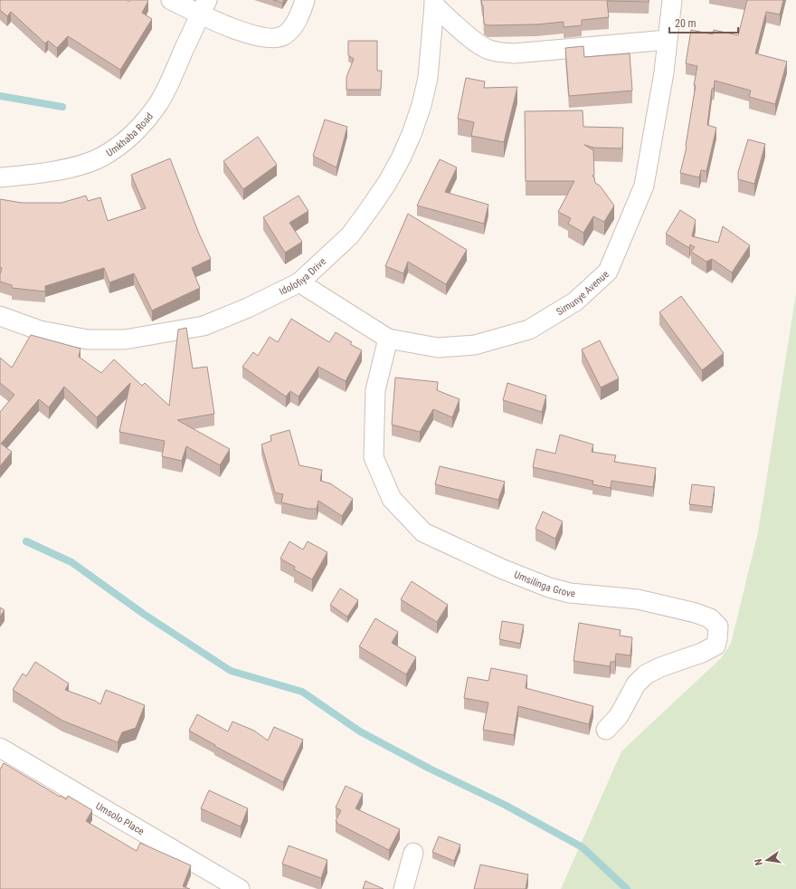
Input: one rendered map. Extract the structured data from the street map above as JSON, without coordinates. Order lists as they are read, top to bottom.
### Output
{
  "streets": {
    "street": [
      "Umkhaba Road",
      "Idolofiya Drive",
      "Simunye Avenue",
      "Umsilinga Grove",
      "Umsolo Place"
    ]
  },
  "crossings": [
    ["Idolofiya Drive", "Simunye Avenue"],
    ["Simunye Avenue", "Umsilinga Grove"]
  ],
  "scale_bar": "20 m",
  "north": "left"
}
